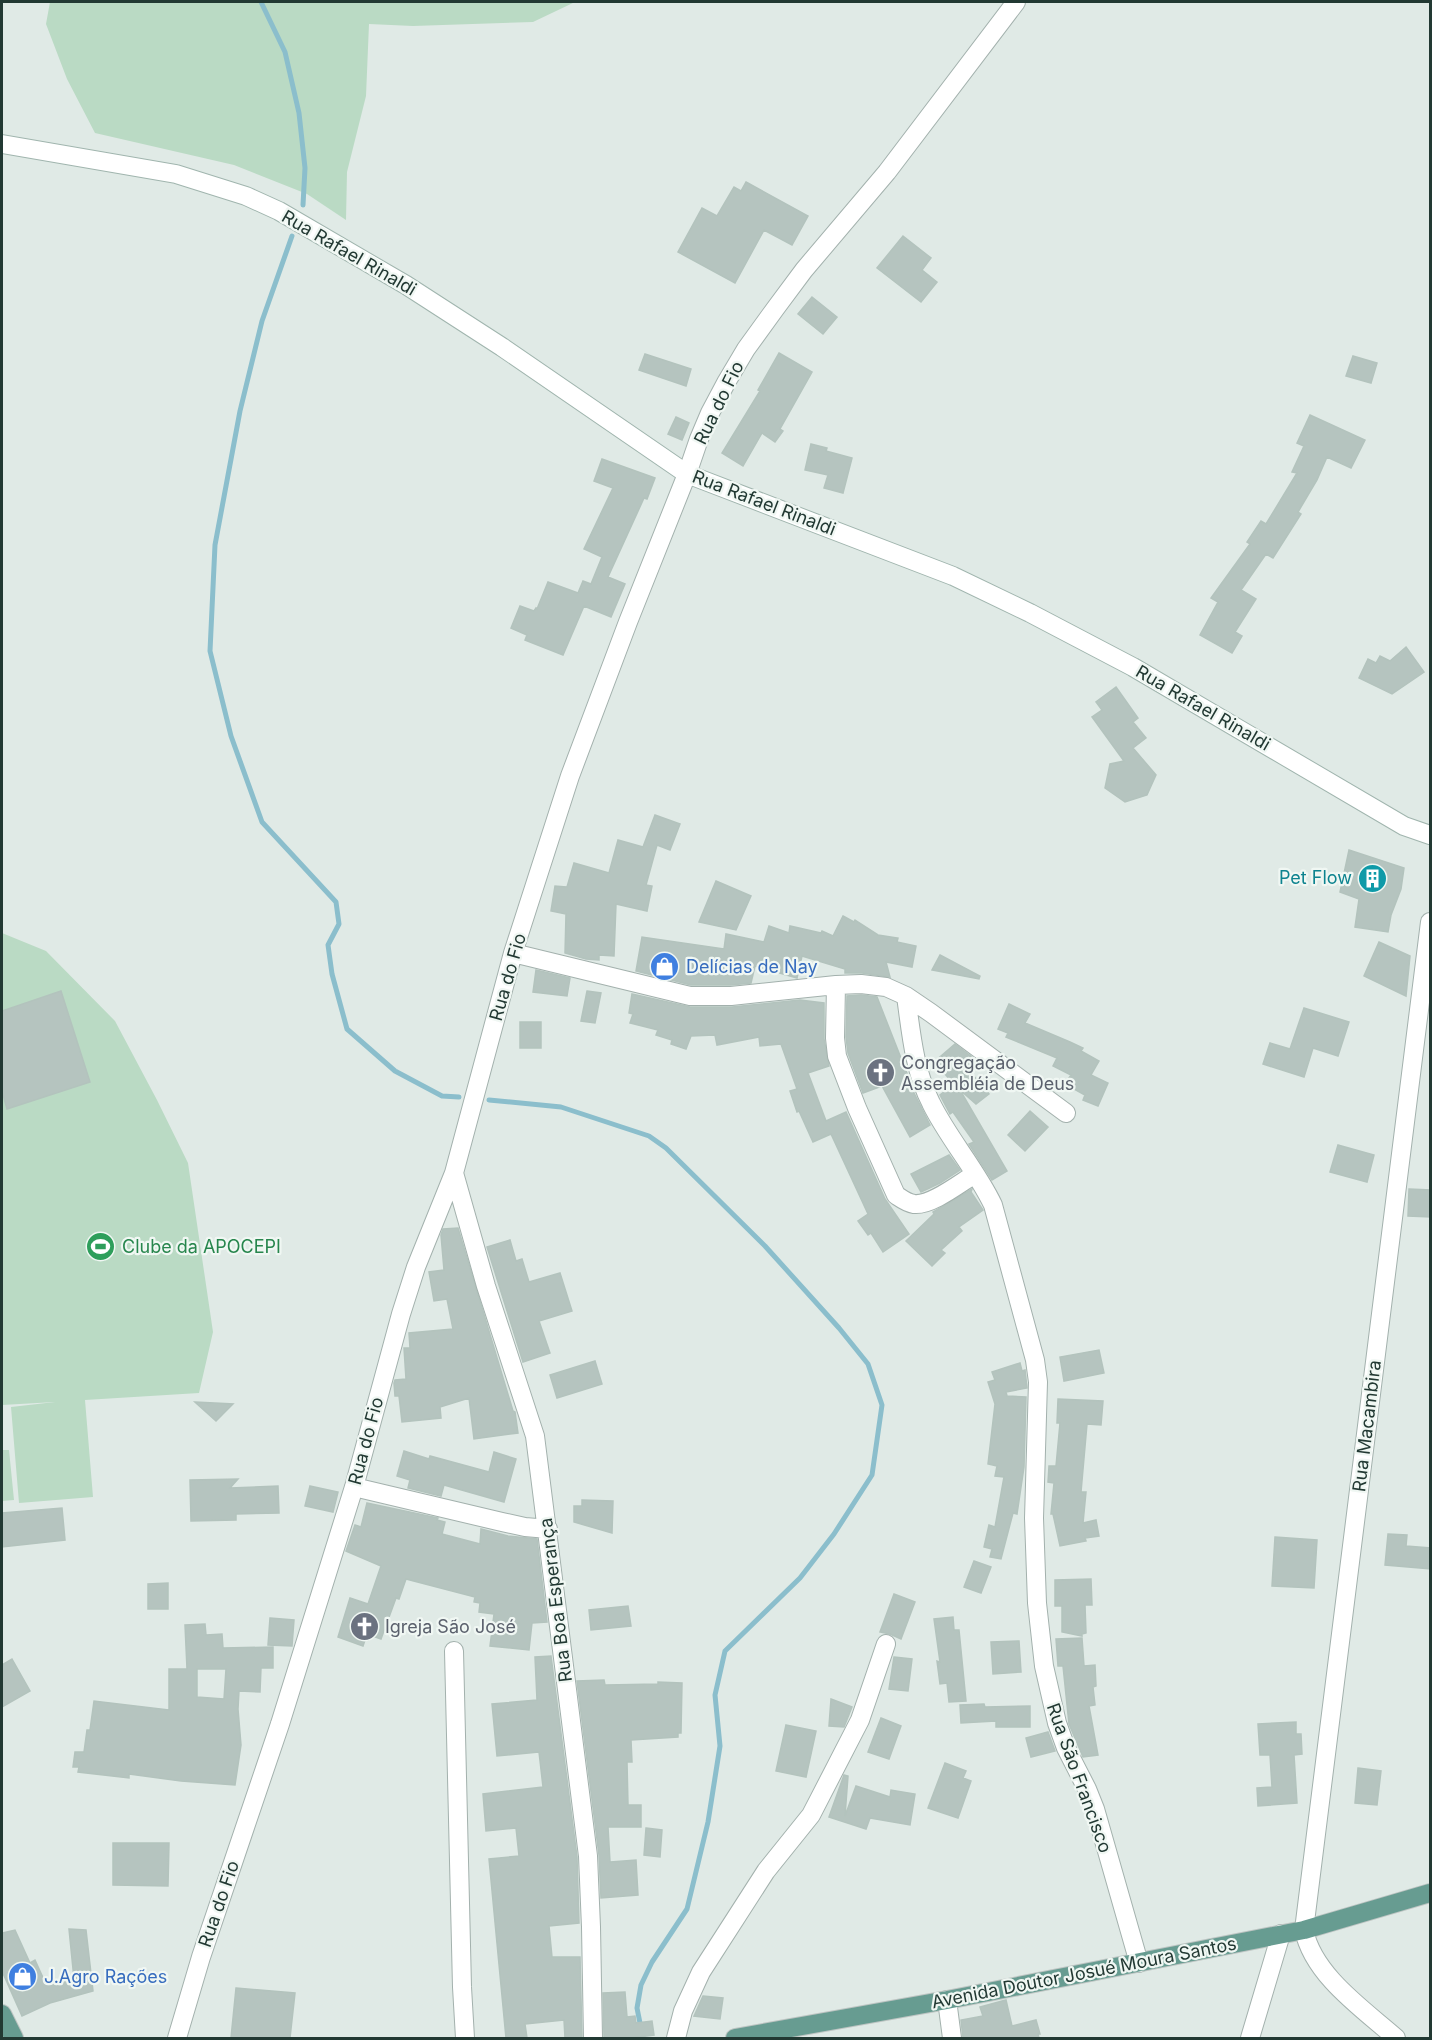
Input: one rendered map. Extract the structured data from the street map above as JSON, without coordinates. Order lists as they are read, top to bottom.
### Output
{
  "streets": {
    "main road": ["Avenida Doutor Josué Moura Santos"],
    "street": [
      "Rua Rafael Rinaldi",
      "Rua do Fio",
      "Rua Macambira",
      "Rua Boa Esperança",
      "Rua São Francisco"
    ]
  },
  "crossings": [
    ["Rua Rafael Rinaldi", "Rua do Fio"],
    ["Rua do Fio", "Rua Boa Esperança"],
    ["Rua Macambira", "Avenida Doutor Josué Moura Santos"],
    ["Rua São Francisco", "Avenida Doutor Josué Moura Santos"]
  ],
  "places": {
    "building": ["Pet Flow"],
    "shop": ["Delícias de Nay", "J.Agro Rações"],
    "church": ["Congregação Assembléia de Deus", "Igreja São José"],
    "sports": ["Clube da APOCEPI"]
  }
}
